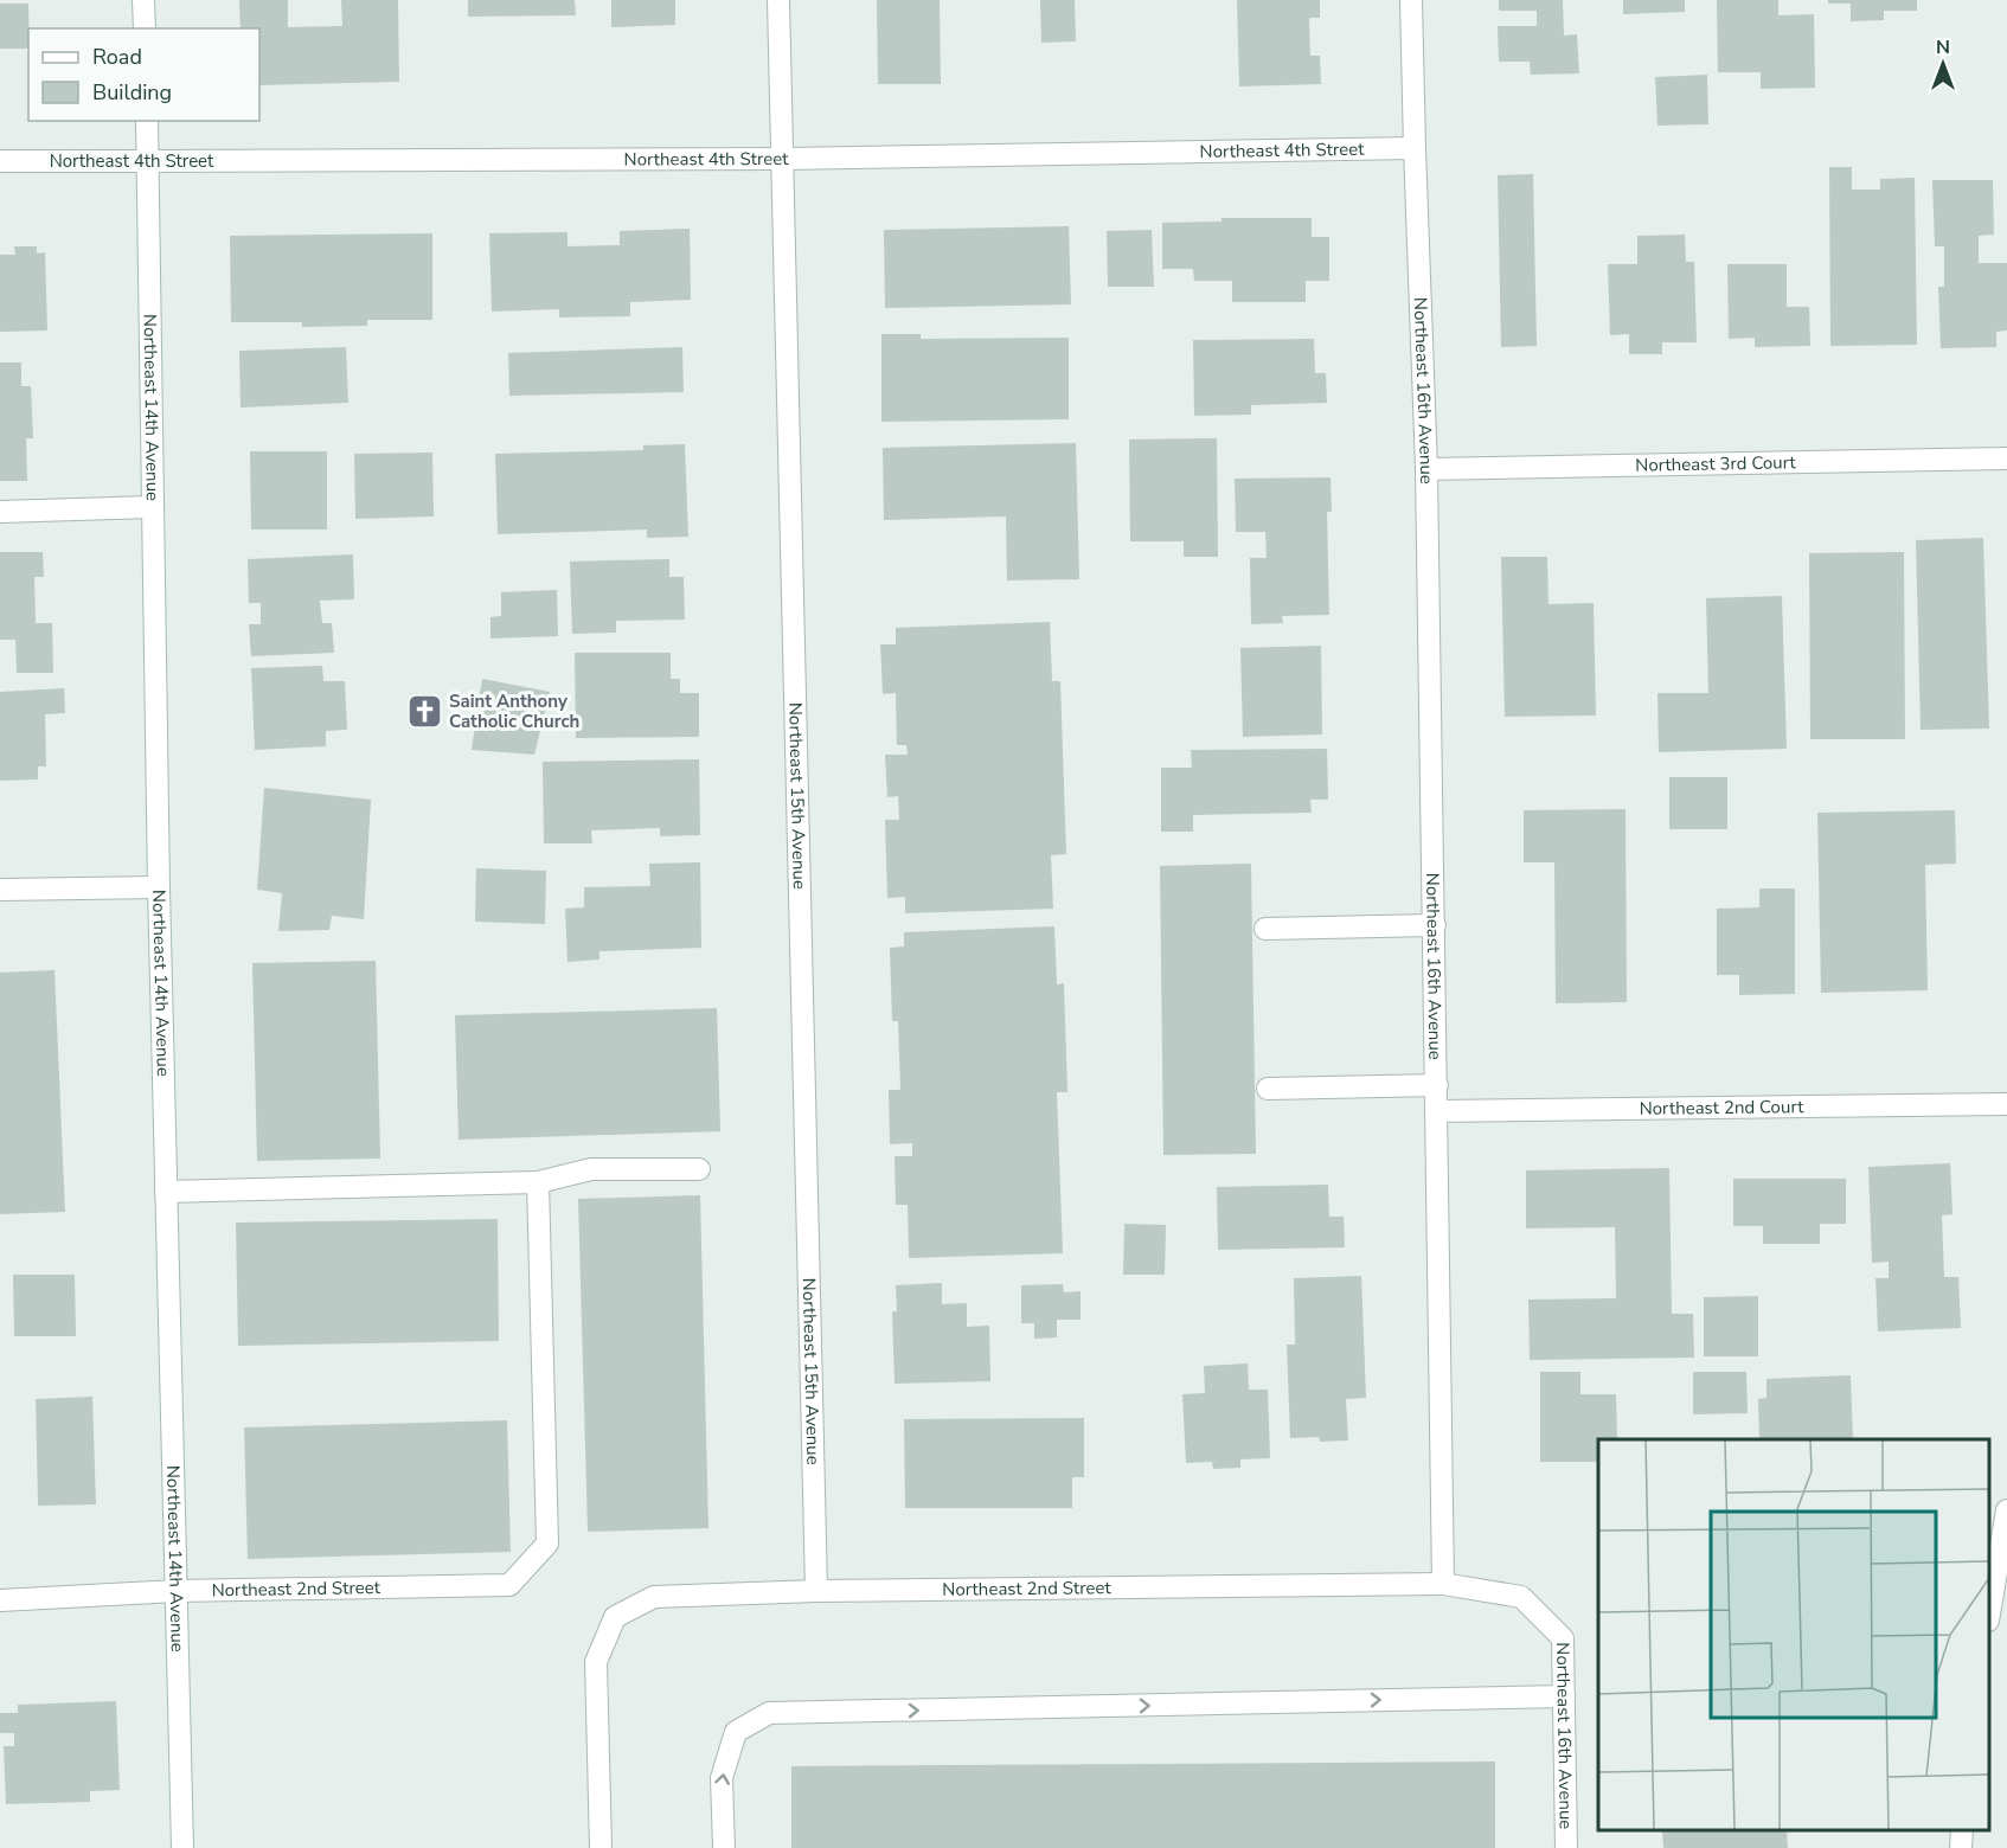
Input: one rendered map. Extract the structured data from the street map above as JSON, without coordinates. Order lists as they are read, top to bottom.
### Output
{
  "streets": {
    "street": [
      "Northeast 4th Street",
      "Northeast 16th Avenue",
      "Northeast 14th Avenue",
      "Northeast 3rd Court",
      "Northeast 15th Avenue",
      "Northeast 2nd Court",
      "Northeast 2nd Street"
    ]
  },
  "crossings": [
    ["Northeast 4th Street", "Northeast 16th Avenue"],
    ["Northeast 4th Street", "Northeast 14th Avenue"],
    ["Northeast 4th Street", "Northeast 15th Avenue"],
    ["Northeast 16th Avenue", "Northeast 3rd Court"],
    ["Northeast 16th Avenue", "Northeast 2nd Court"],
    ["Northeast 16th Avenue", "Northeast 2nd Street"],
    ["Northeast 14th Avenue", "Northeast 2nd Street"],
    ["Northeast 15th Avenue", "Northeast 2nd Street"]
  ],
  "places": {
    "church": ["Saint Anthony Catholic Church"]
  },
  "legend": ["Road", "Building"],
  "north": "top"
}
